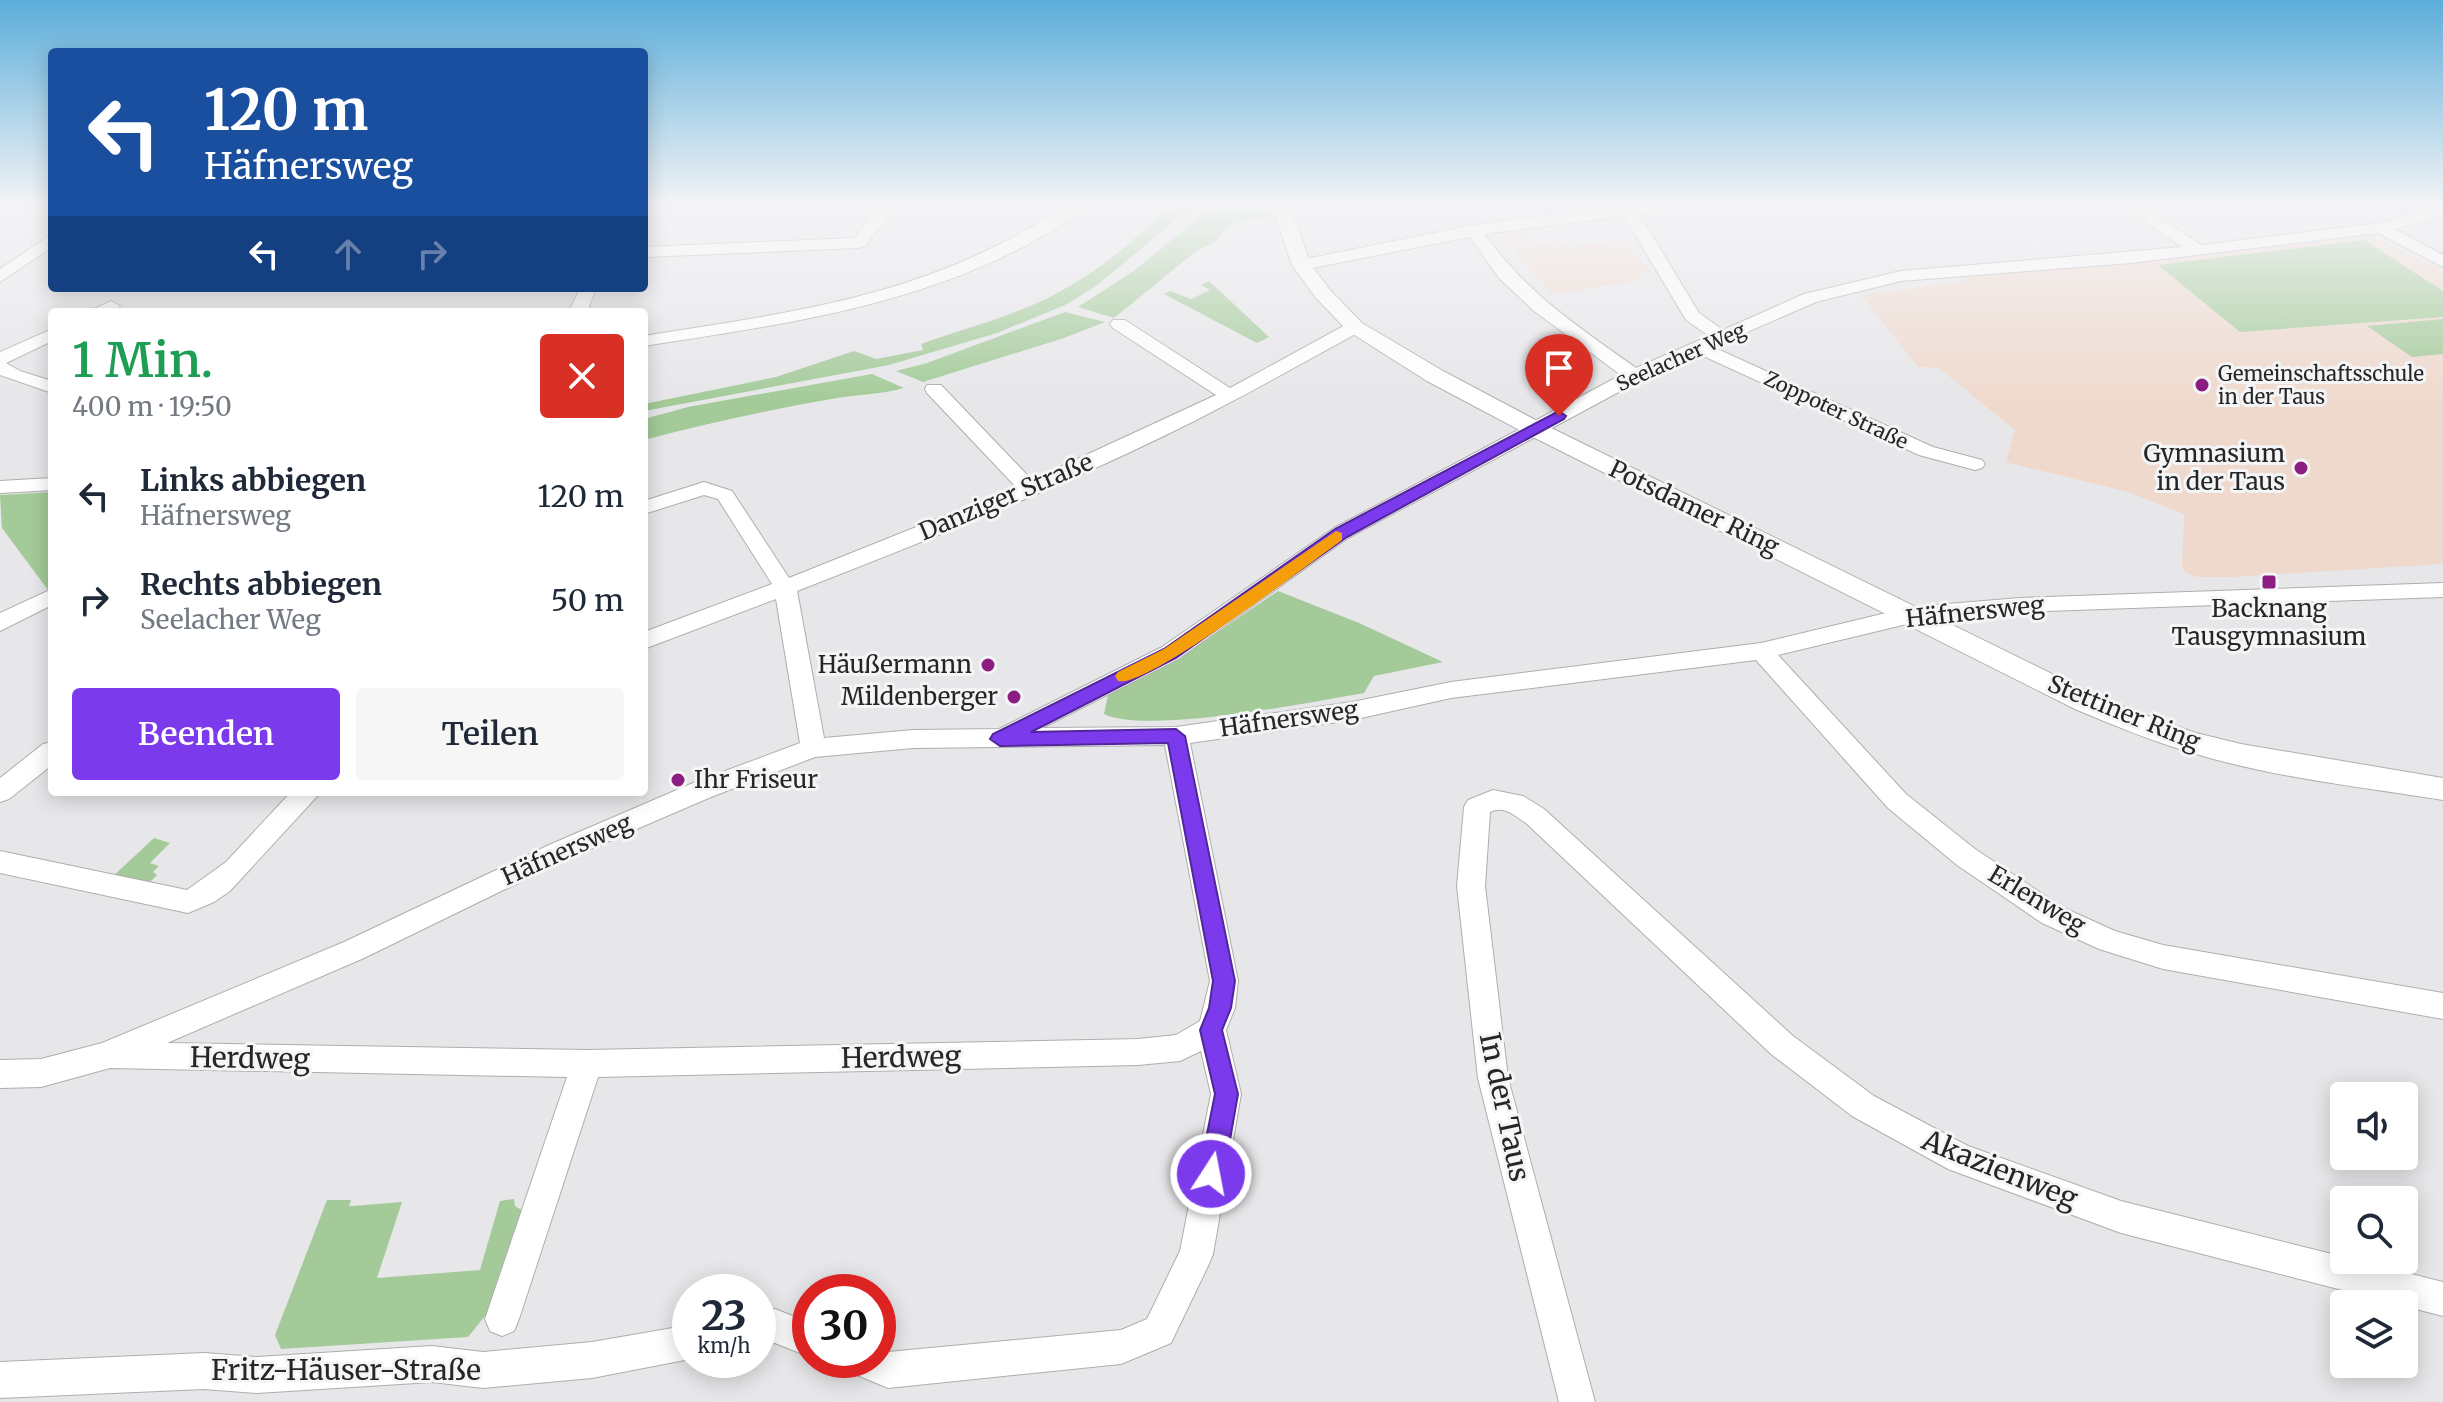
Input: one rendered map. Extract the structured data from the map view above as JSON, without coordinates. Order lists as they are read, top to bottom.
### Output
{
  "streets": {
    "street": [
      "Seelacher Weg",
      "Zoppoter Straße",
      "Danziger Straße",
      "Potsdamer Ring",
      "Häfnersweg",
      "Stettiner Ring",
      "Erlenweg",
      "Herdweg",
      "In der Taus",
      "Akazienweg",
      "Fritz-Häuser-Straße"
    ]
  },
  "crossings": [
    ["Seelacher Weg", "Zoppoter Straße"],
    ["Seelacher Weg", "Potsdamer Ring"],
    ["Seelacher Weg", "Häfnersweg"],
    ["Danziger Straße", "Potsdamer Ring"],
    ["Potsdamer Ring", "Häfnersweg"],
    ["Potsdamer Ring", "Stettiner Ring"],
    ["Häfnersweg", "Stettiner Ring"],
    ["Häfnersweg", "Erlenweg"],
    ["Häfnersweg", "Herdweg"],
    ["In der Taus", "Akazienweg"]
  ],
  "places": {
    "other": [
      "Gemeinschaftsschule in der Taus",
      "Gymnasium in der Taus",
      "Häußermann",
      "Mildenberger",
      "Ihr Friseur"
    ],
    "transit": ["Backnang Tausgymnasium"]
  },
  "page": {
    "turn": ["120 m", "Häfnersweg"],
    "heading": ["1 Min.", "400 m · 19:50"],
    "list": [
      {
        "name": "Links abbiegen",
        "note": "Häfnersweg",
        "value": "120 m"
      },
      {
        "name": "Rechts abbiegen",
        "note": "Seelacher Weg",
        "value": "50 m"
      }
    ],
    "buttons": ["Beenden", "Teilen"],
    "speed": "23 km/h",
    "limit": "30"
  }
}
